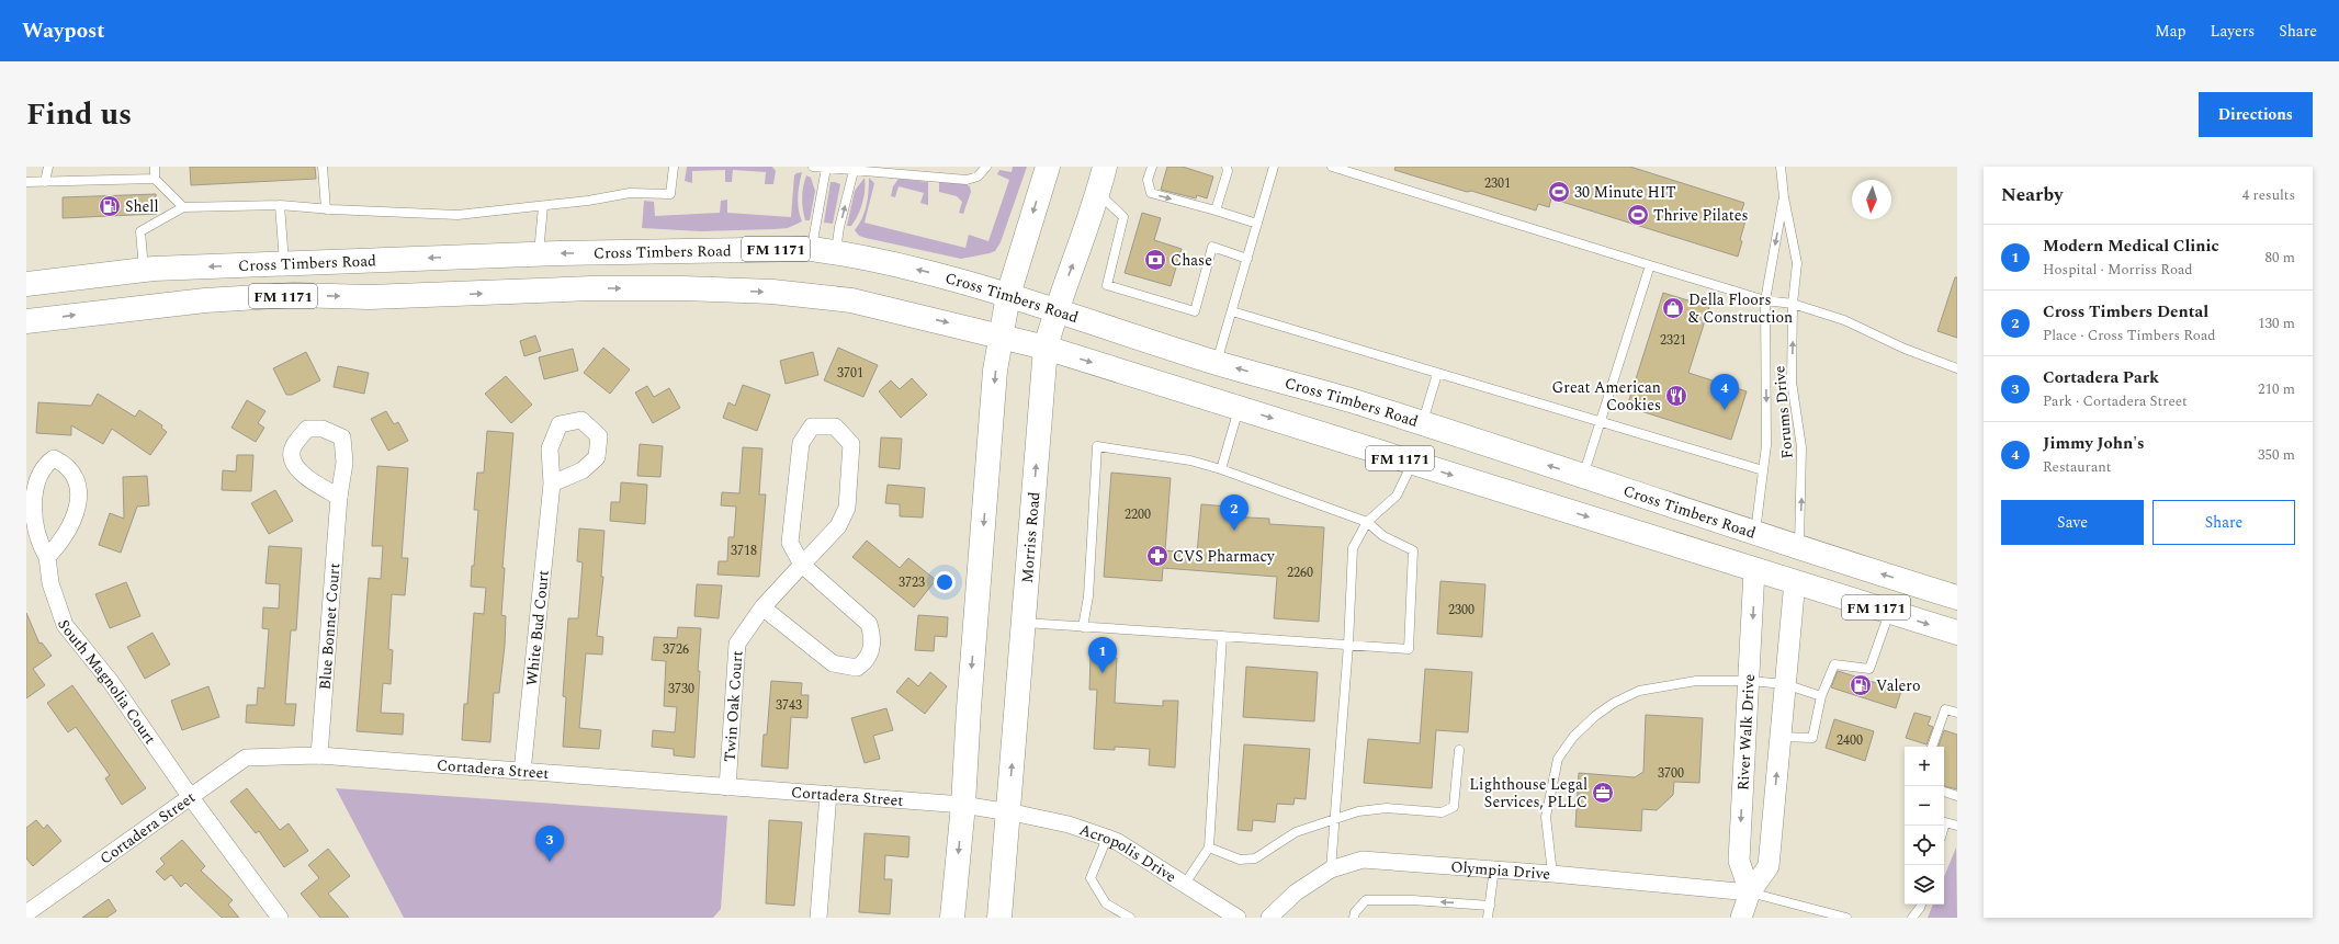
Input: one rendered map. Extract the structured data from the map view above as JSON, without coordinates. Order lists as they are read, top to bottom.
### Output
{
  "streets": {
    "main road": ["FM 1171", "Cross Timbers Road", "Morriss Road"],
    "street": [
      "Blue Bonnet Court",
      "White Bud Court",
      "South Magnolia Court",
      "Twin Oak Court",
      "River Walk Drive",
      "Cortadera Street",
      "Acropolis Drive",
      "Olympia Drive"
    ],
    "lane": ["Forums Drive"]
  },
  "crossings": [
    ["Cross Timbers Road", "Forums Drive"],
    ["Cross Timbers Road", "Morriss Road"],
    ["Cross Timbers Road", "River Walk Drive"],
    ["Morriss Road", "Cortadera Street"],
    ["Morriss Road", "Acropolis Drive"],
    ["Blue Bonnet Court", "Cortadera Street"],
    ["White Bud Court", "Cortadera Street"],
    ["South Magnolia Court", "Cortadera Street"],
    ["Twin Oak Court", "Cortadera Street"],
    ["River Walk Drive", "Olympia Drive"],
    ["Cortadera Street", "Acropolis Drive"]
  ],
  "places": {
    "sports": ["30 Minute HIT", "Thrive Pilates"],
    "fuel station": ["Shell", "Valero"],
    "bank": ["Chase"],
    "shop": ["Della Floors & Construction"],
    "restaurant": ["Great American Cookies"],
    "pharmacy": ["CVS Pharmacy"],
    "office": ["Lighthouse Legal Services, PLLC"]
  },
  "house_numbers": [
    "2301",
    "2321",
    "3701",
    "2200",
    "3718",
    "2260",
    "3723",
    "2300",
    "3726",
    "3730",
    "3743",
    "2400",
    "3700"
  ],
  "north": "bottom",
  "page": {
    "header": "Waypost",
    "nav": ["Map", "Layers", "Share"],
    "title": "Find us",
    "buttons": [
      "Directions",
      ["Save", "Share"]
    ],
    "heading": ["Nearby", "4 results"],
    "list": [
      {
        "mark": "1",
        "name": "Modern Medical Clinic",
        "note": "Hospital · Morriss Road",
        "value": "80 m"
      },
      {
        "mark": "2",
        "name": "Cross Timbers Dental",
        "note": "Place · Cross Timbers Road",
        "value": "130 m"
      },
      {
        "mark": "3",
        "name": "Cortadera Park",
        "note": "Park · Cortadera Street",
        "value": "210 m"
      },
      {
        "mark": "4",
        "name": "Jimmy John's",
        "note": "Restaurant",
        "value": "350 m"
      }
    ],
    "pins": [
      "4",
      "2",
      "1",
      "3"
    ],
    "map_buttons": ["+", "−"]
  }
}
